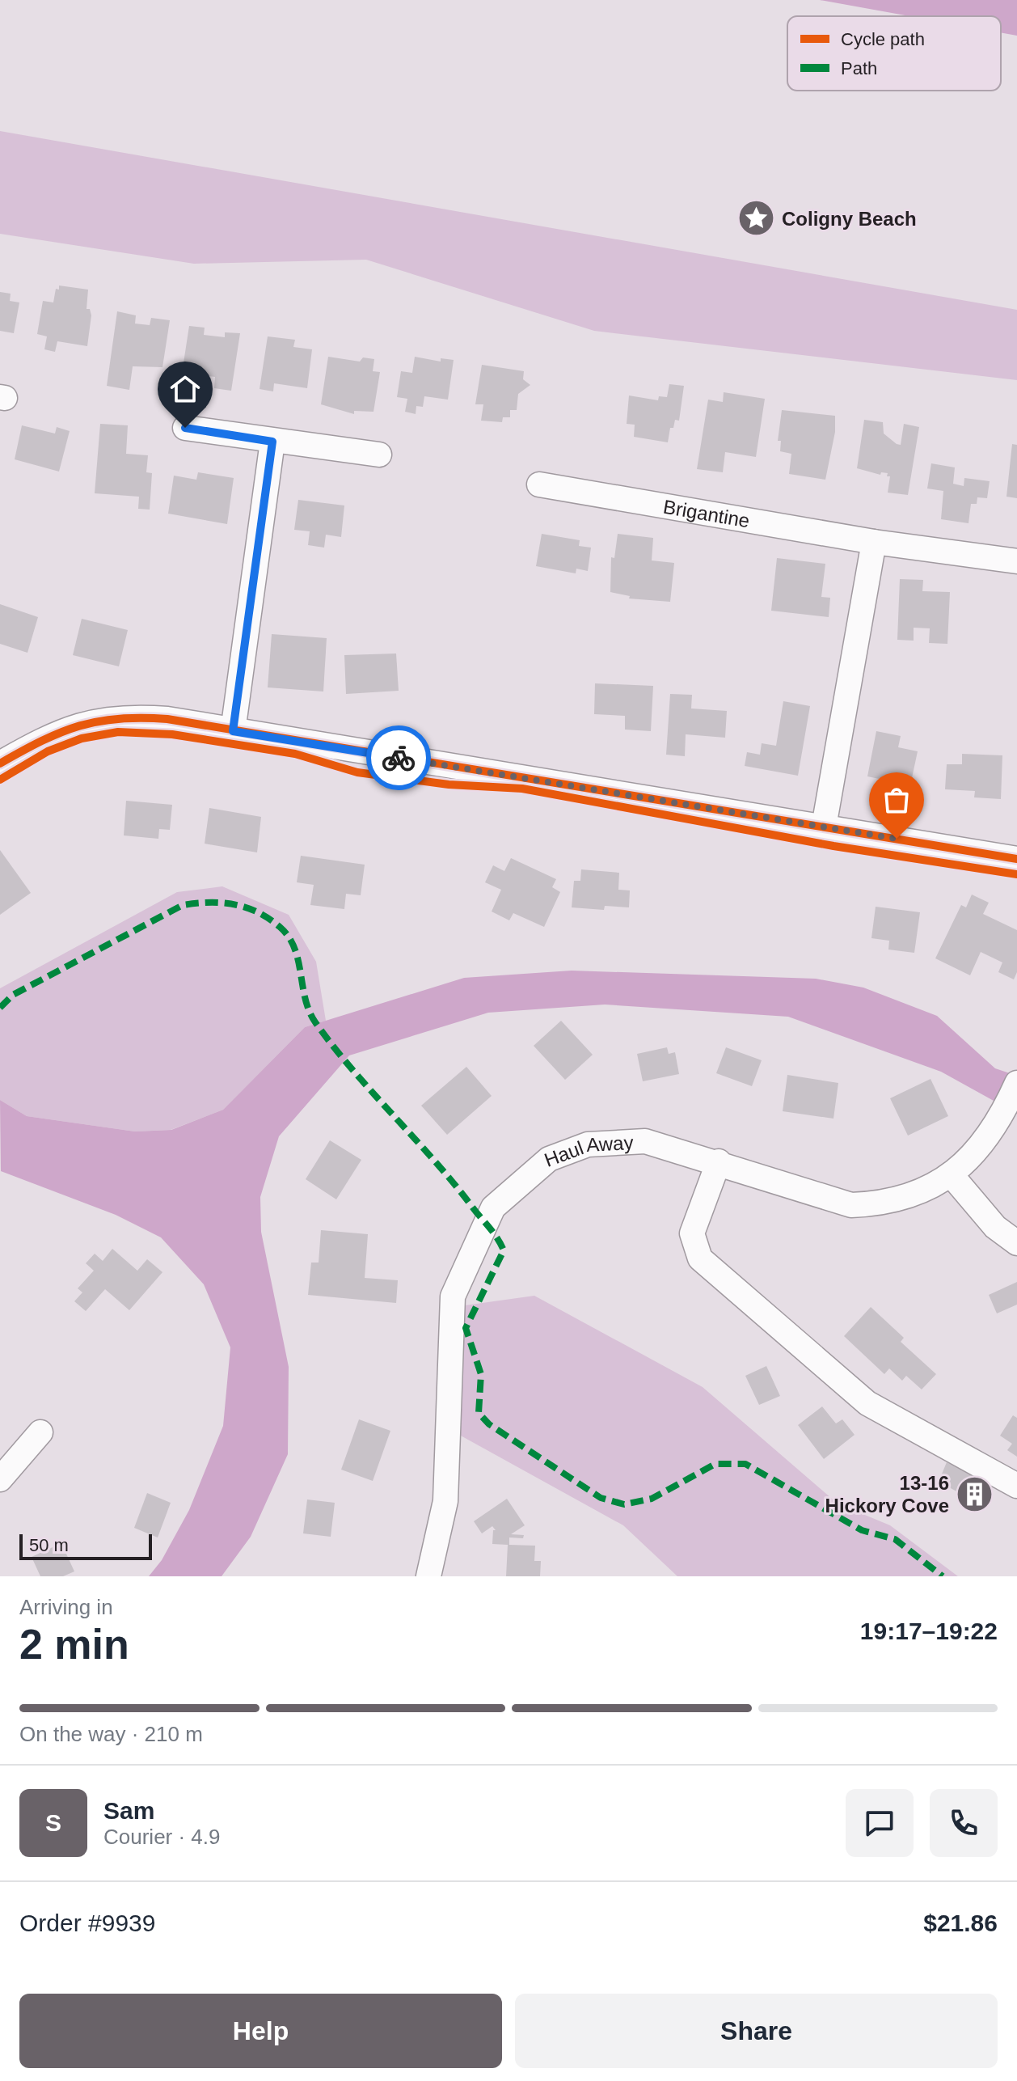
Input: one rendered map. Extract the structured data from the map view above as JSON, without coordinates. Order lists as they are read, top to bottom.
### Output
{
  "streets": {
    "street": ["Brigantine", "Haul Away"]
  },
  "places": {
    "place": ["Coligny Beach"],
    "building": ["13-16 Hickory Cove"]
  },
  "legend": ["Cycle path", "Path"],
  "scale_bar": "50 m",
  "page": {
    "scale": "50 m",
    "heading": ["2 min", "Arriving in", "19:17–19:22"],
    "panel": [
      "Sam",
      "Courier · 4.9",
      "Order #9939",
      "$21.86"
    ],
    "bar": "On the way · 210 m",
    "round": "S",
    "buttons": ["Help", "Share"]
  }
}
